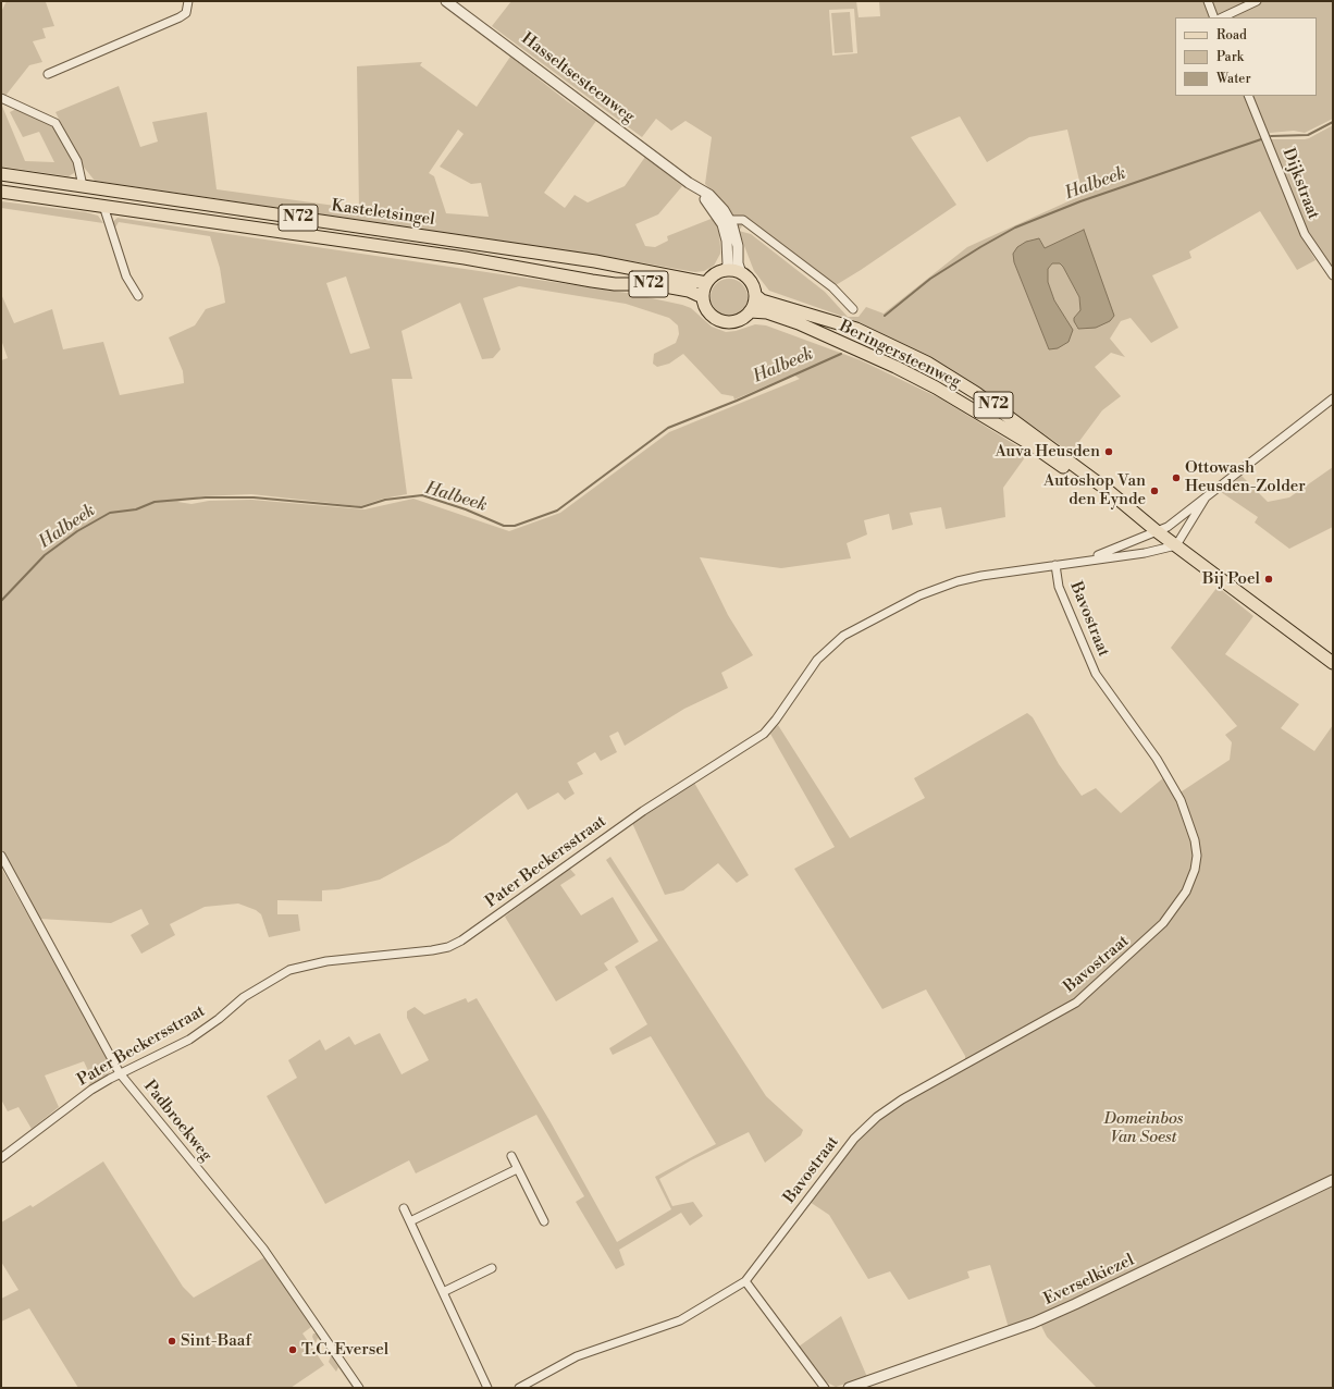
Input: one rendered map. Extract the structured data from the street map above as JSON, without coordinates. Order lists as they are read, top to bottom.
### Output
{
  "streets": {
    "main road": [
      "Hasseltsesteenweg",
      "Kasteletsingel",
      "N72",
      "Beringersteenweg"
    ],
    "street": [
      "Dijkstraat",
      "Bavostraat",
      "Pater Beckersstraat",
      "Padbroekweg",
      "Everselkiezel"
    ]
  },
  "crossings": [
    ["Hasseltsesteenweg", "Kasteletsingel"],
    ["Hasseltsesteenweg", "N72"],
    ["Kasteletsingel", "N72"],
    ["N72", "Beringersteenweg"],
    ["Beringersteenweg", "Pater Beckersstraat"],
    ["Bavostraat", "Pater Beckersstraat"],
    ["Pater Beckersstraat", "Padbroekweg"]
  ],
  "water": ["Halbeek"],
  "parks": ["Domeinbos Van Soest"],
  "places": [
    "Auva Heusden",
    "Ottowash Heusden-Zolder",
    "Autoshop Van den Eynde",
    "Bij Poel",
    "Sint-Baaf",
    "T.C. Eversel"
  ],
  "legend": ["Road", "Park", "Water"]
}
